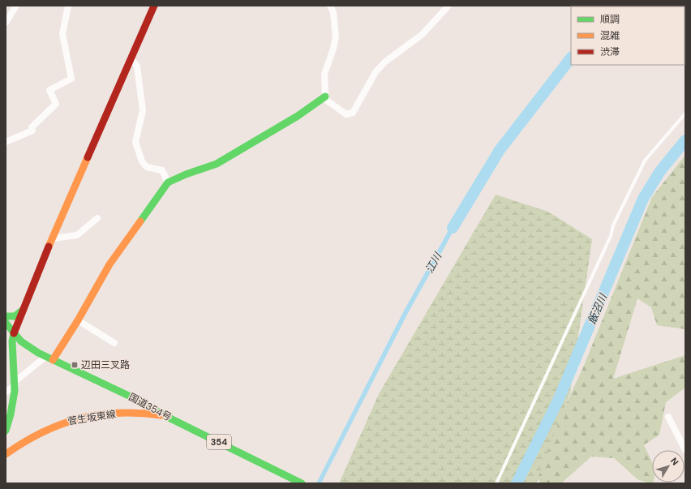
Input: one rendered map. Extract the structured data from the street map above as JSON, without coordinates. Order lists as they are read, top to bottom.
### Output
{
  "streets": {
    "main road": ["国道354号", "菅生坂東線", "354"]
  },
  "crossings": [
    ["国道354号", "菅生坂東線"]
  ],
  "water": ["江川", "飯沼川"],
  "places": {
    "transit": ["辺田三叉路"]
  },
  "legend": ["順調", "混雑", "渋滞"],
  "north": "top right"
}
